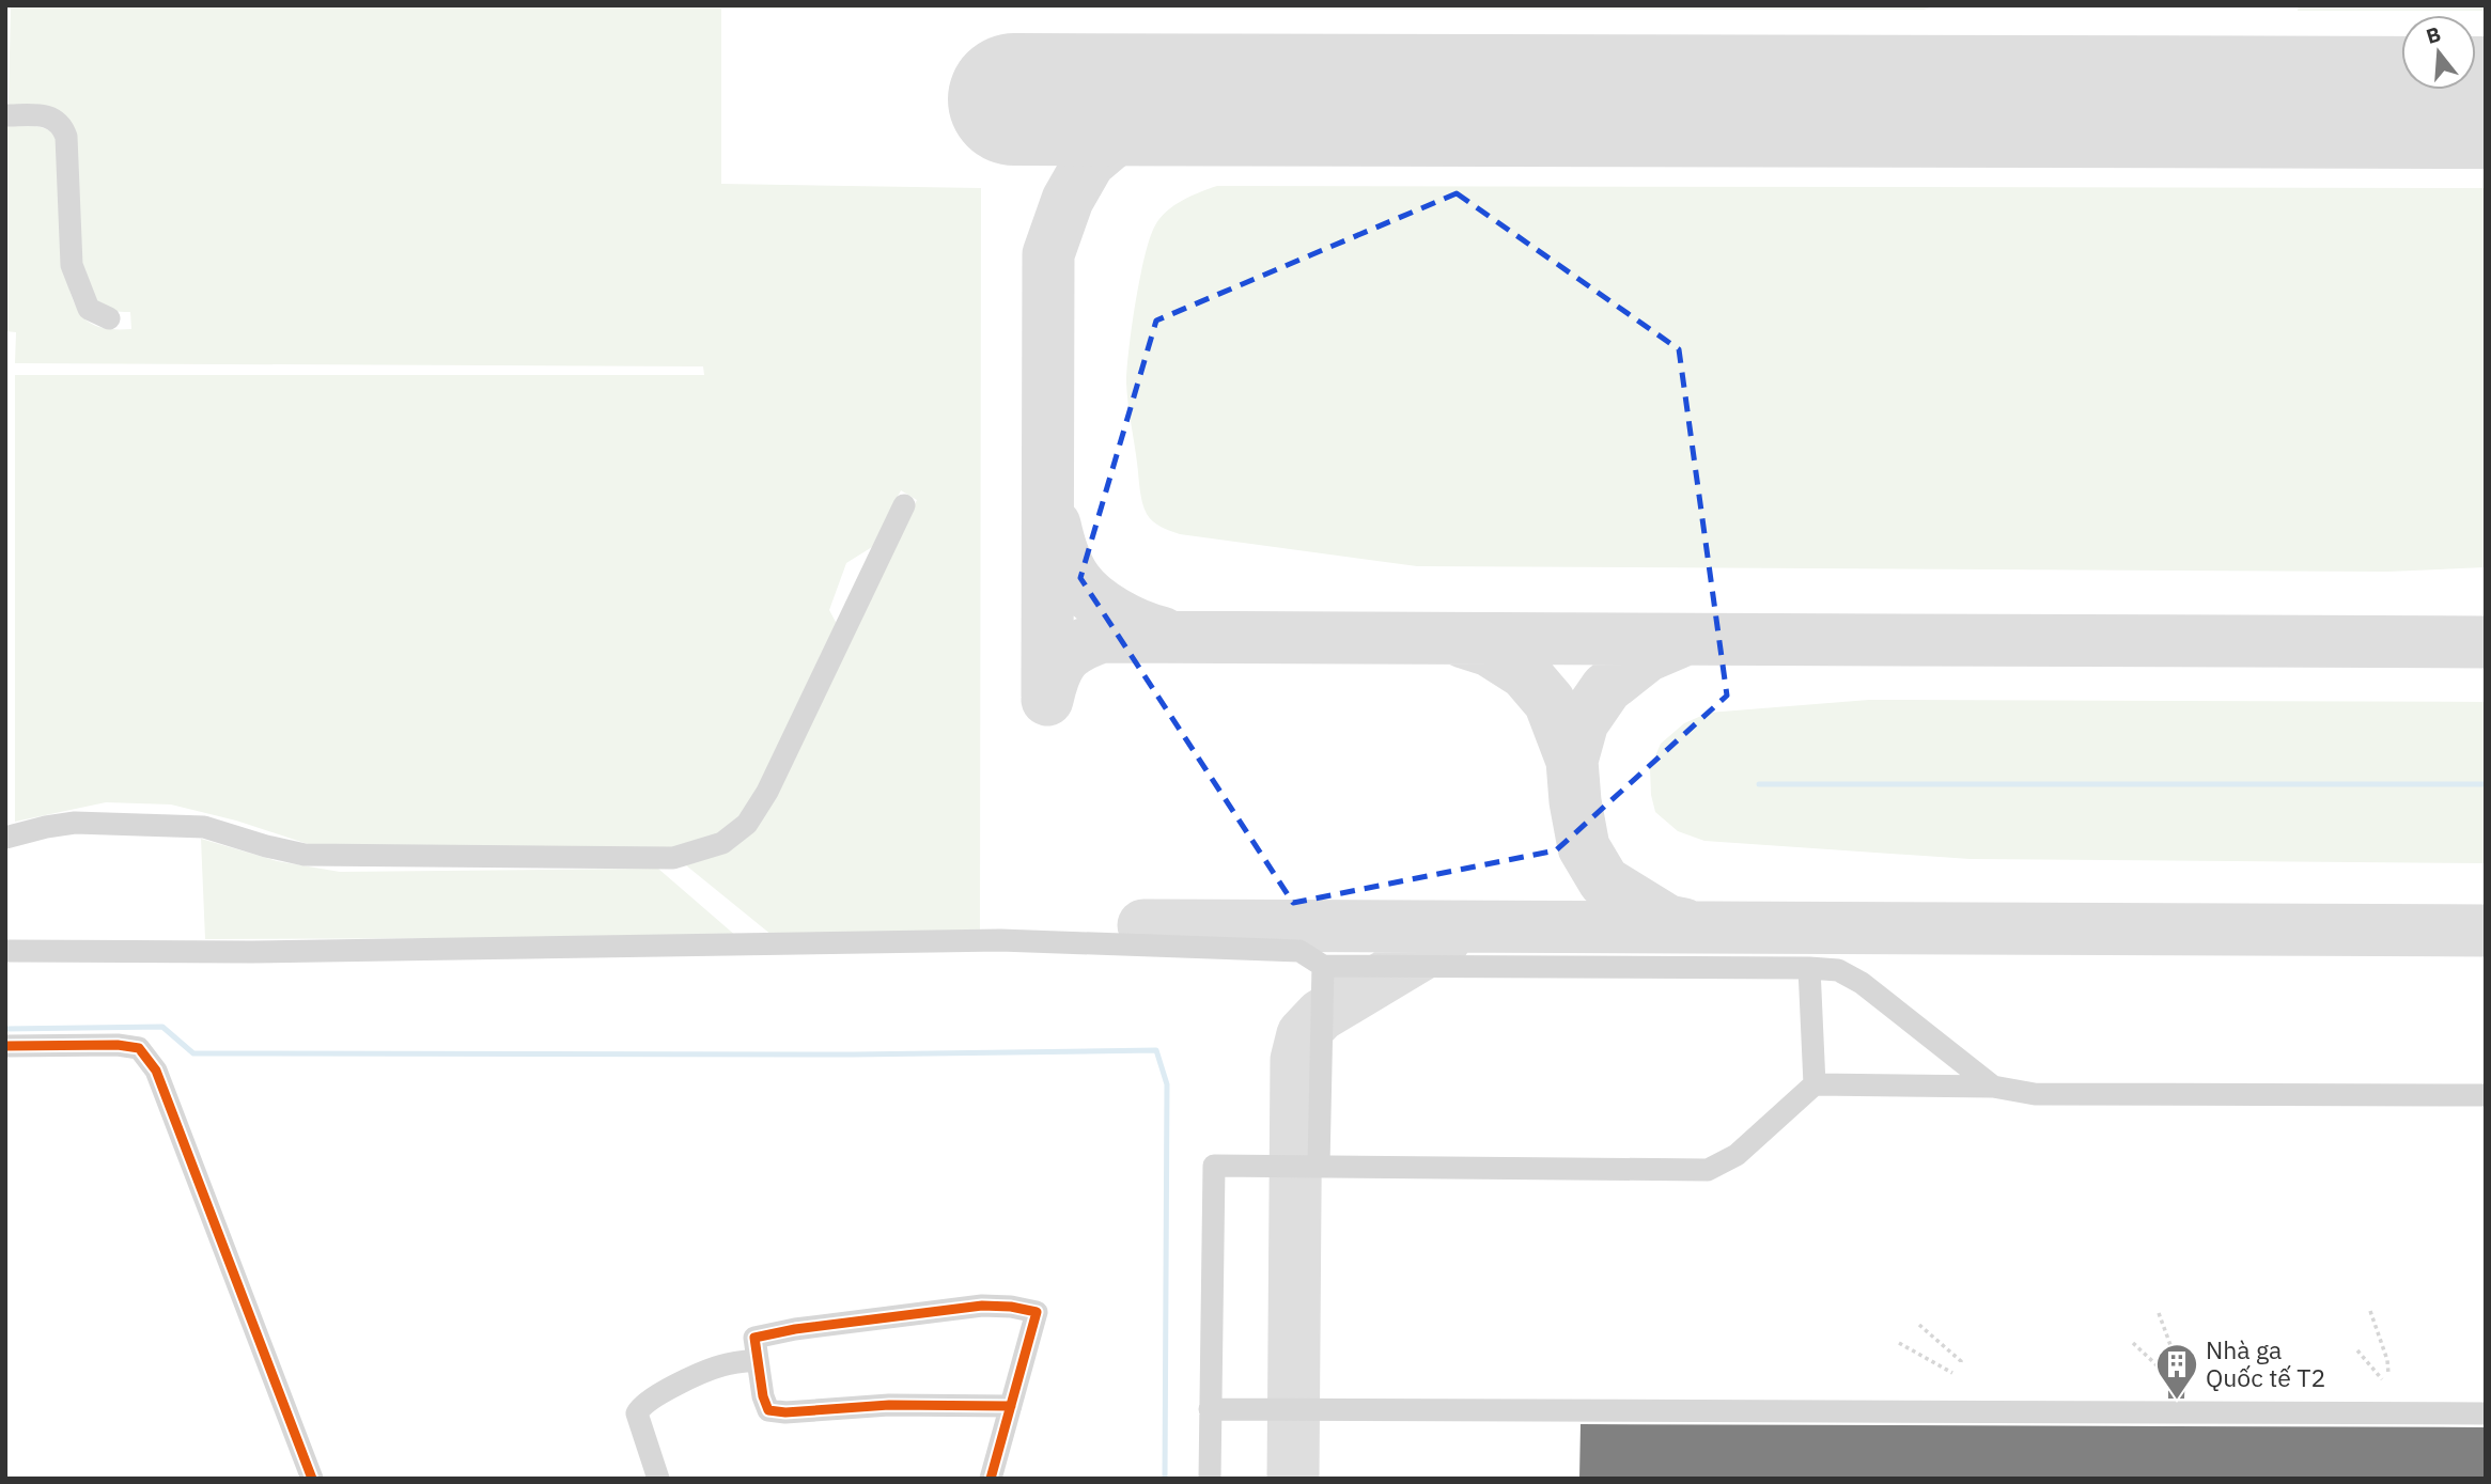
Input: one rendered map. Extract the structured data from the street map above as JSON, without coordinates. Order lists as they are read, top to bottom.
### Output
{
  "places": {
    "building": ["Nhà ga Quốc tế T2"]
  },
  "north": "top"
}
